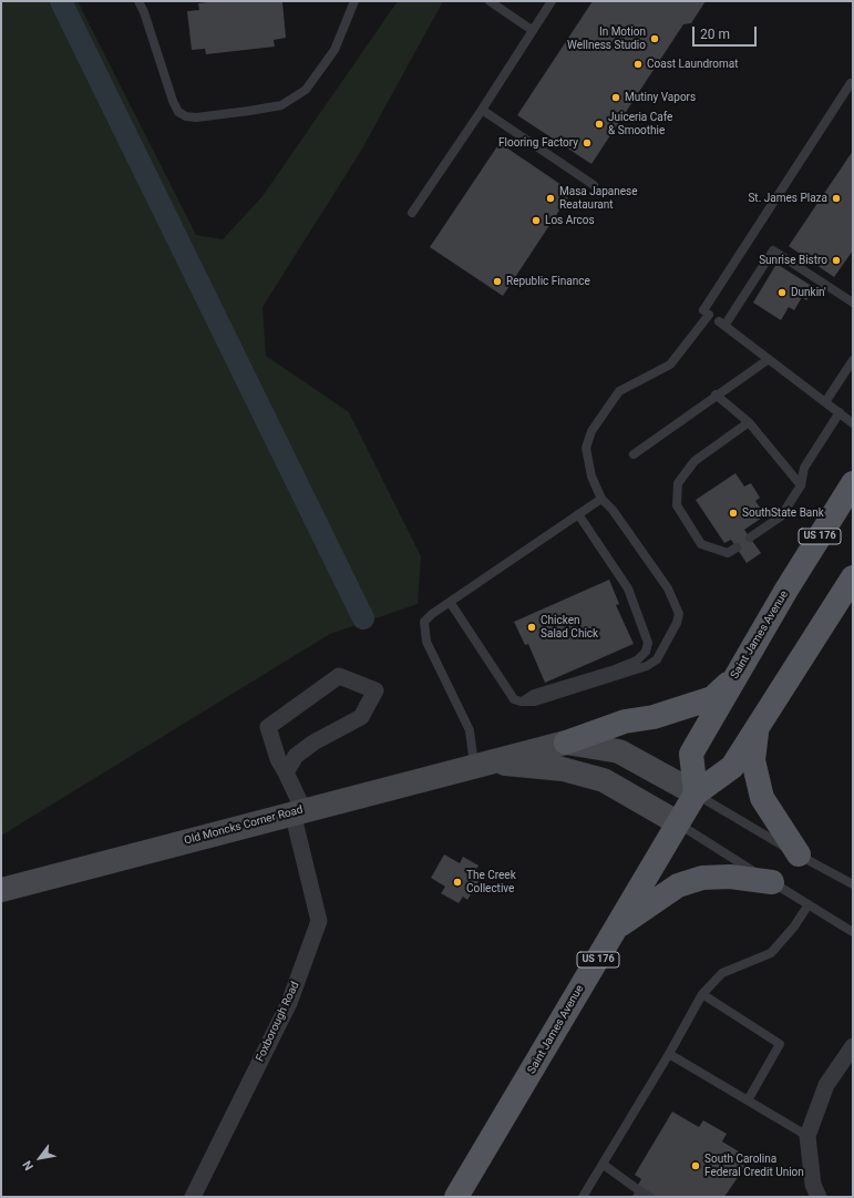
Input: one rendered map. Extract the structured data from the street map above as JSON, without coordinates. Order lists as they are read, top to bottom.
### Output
{
  "streets": {
    "main road": ["US 176", "Saint James Avenue"],
    "street": ["Old Moncks Corner Road", "Foxborough Road"]
  },
  "crossings": [
    ["Old Moncks Corner Road", "Foxborough Road"]
  ],
  "places": [
    "In Motion Wellness Studio",
    "Coast Laundromat",
    "Mutiny Vapors",
    "Juiceria Cafe & Smoothie",
    "Flooring Factory",
    "Masa Japanese Reataurant",
    "St. James Plaza",
    "Los Arcos",
    "Sunrise Bistro",
    "Republic Finance",
    "Dunkin'",
    "SouthState Bank",
    "Chicken Salad Chick",
    "The Creek Collective",
    "South Carolina Federal Credit Union"
  ],
  "scale_bar": "20 m",
  "north": "bottom left"
}
